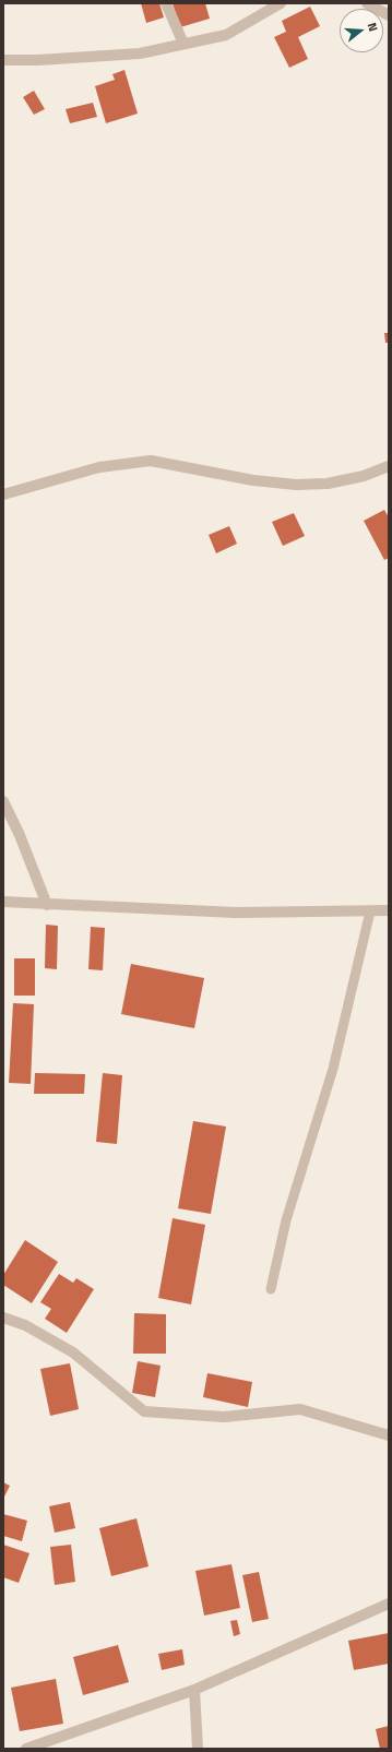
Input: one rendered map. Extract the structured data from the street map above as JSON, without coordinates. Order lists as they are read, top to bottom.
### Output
{
  "north": "right"
}
